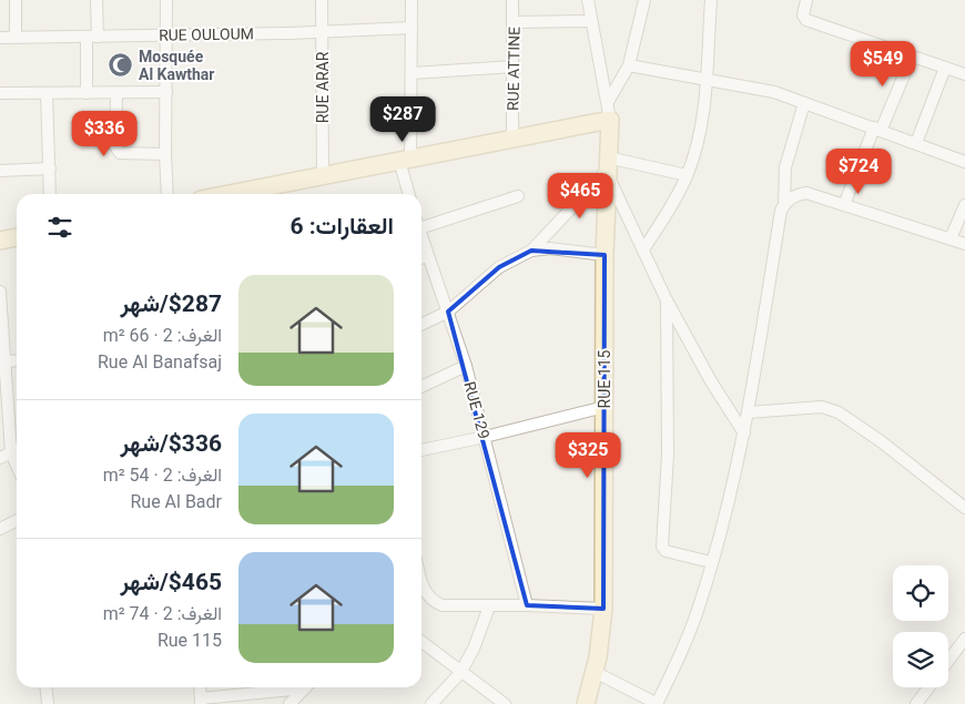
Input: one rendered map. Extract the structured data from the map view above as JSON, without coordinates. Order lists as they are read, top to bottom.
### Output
{
  "streets": {
    "street": [
      "RUE OULOUM",
      "RUE ATTINE",
      "RUE ARAR",
      "RUE 115",
      "RUE 129"
    ]
  },
  "crossings": [
    ["RUE OULOUM", "RUE ARAR"]
  ],
  "places": {
    "mosque": ["Mosquée Al Kawthar"]
  },
  "page": {
    "price": [
      "$549",
      "$287",
      "$336",
      "$724",
      "$465",
      "$325"
    ],
    "heading": "العقارات: 6",
    "list": [
      {
        "name": "$287/شهر",
        "note": "الغرف: 2 · 66 m² · Rue Al Banafsaj"
      },
      {
        "name": "$336/شهر",
        "note": "الغرف: 2 · 54 m² · Rue Al Badr"
      },
      {
        "name": "$465/شهر",
        "note": "الغرف: 2 · 74 m² · Rue 115"
      }
    ]
  }
}
